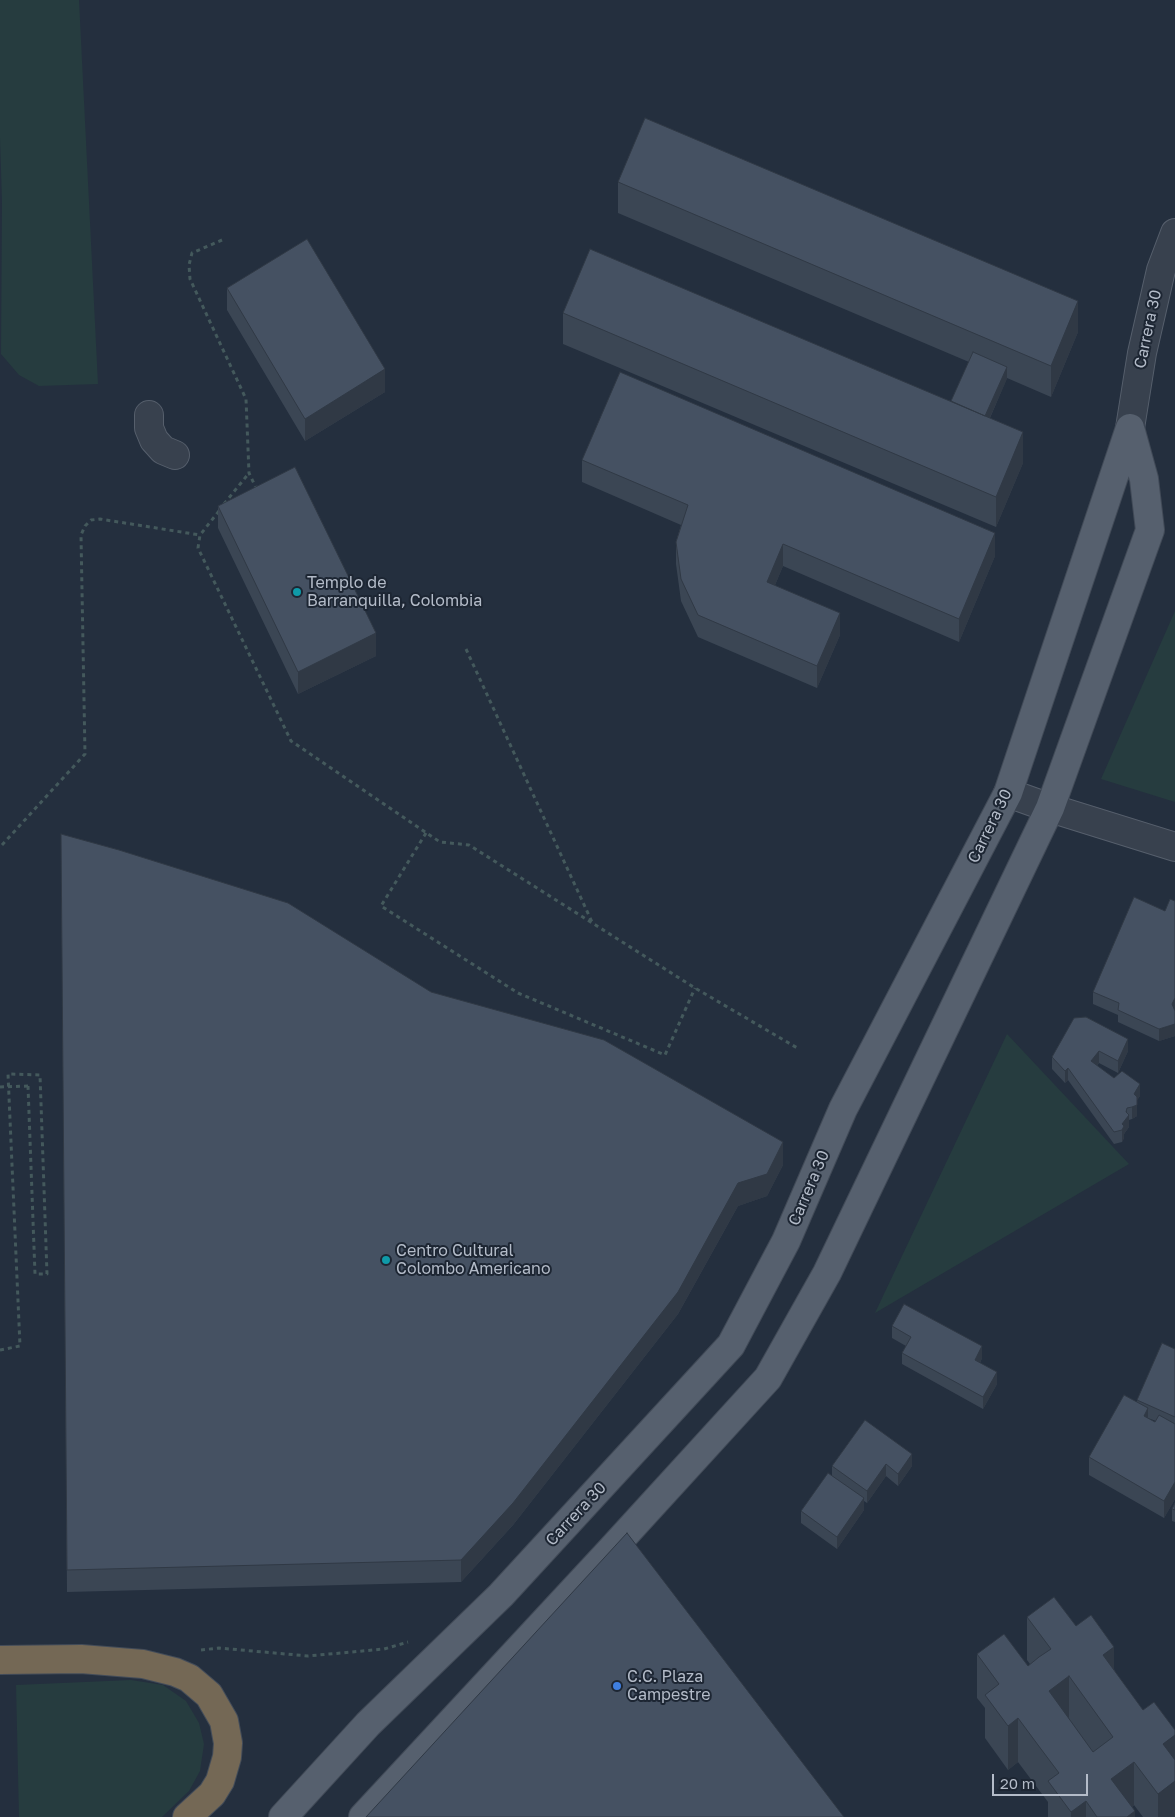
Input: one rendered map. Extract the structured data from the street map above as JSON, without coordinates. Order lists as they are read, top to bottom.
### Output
{
  "streets": {
    "main road": ["Carrera 30"]
  },
  "places": ["Templo de Barranquilla, Colombia", "Centro Cultural Colombo Americano", "C.C. Plaza Campestre"],
  "scale_bar": "20 m"
}
